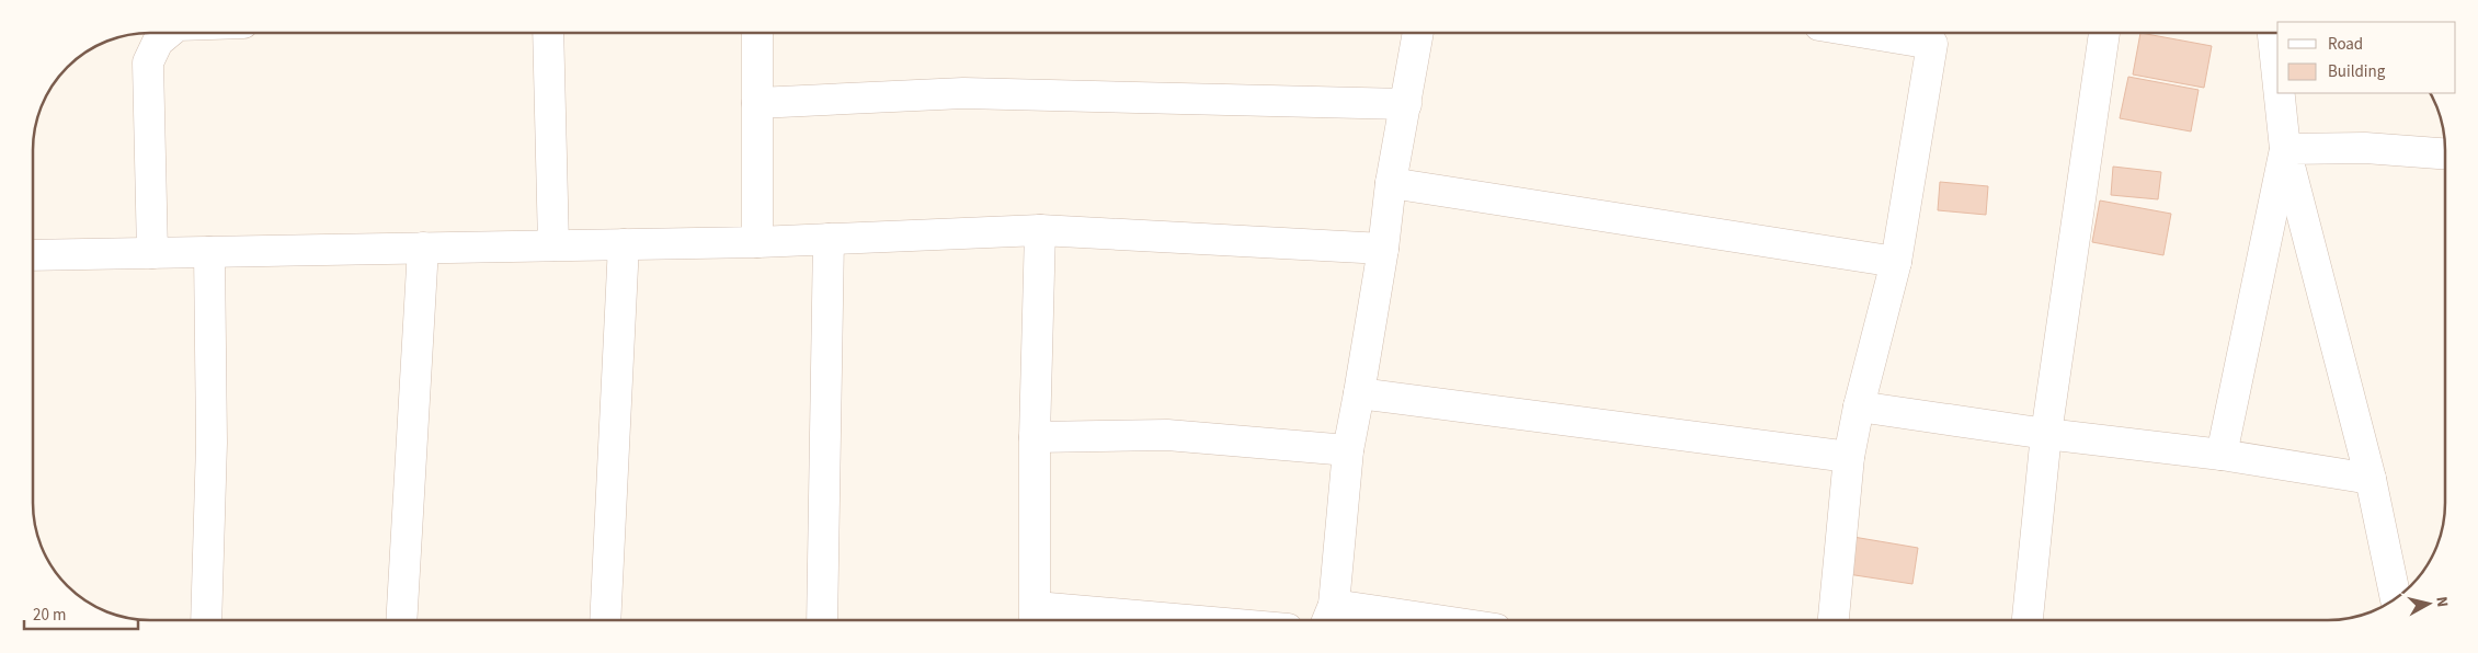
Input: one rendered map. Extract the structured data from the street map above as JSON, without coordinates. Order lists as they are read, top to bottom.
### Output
{
  "legend": ["Road", "Building"],
  "scale_bar": "20 m",
  "north": "right"
}
